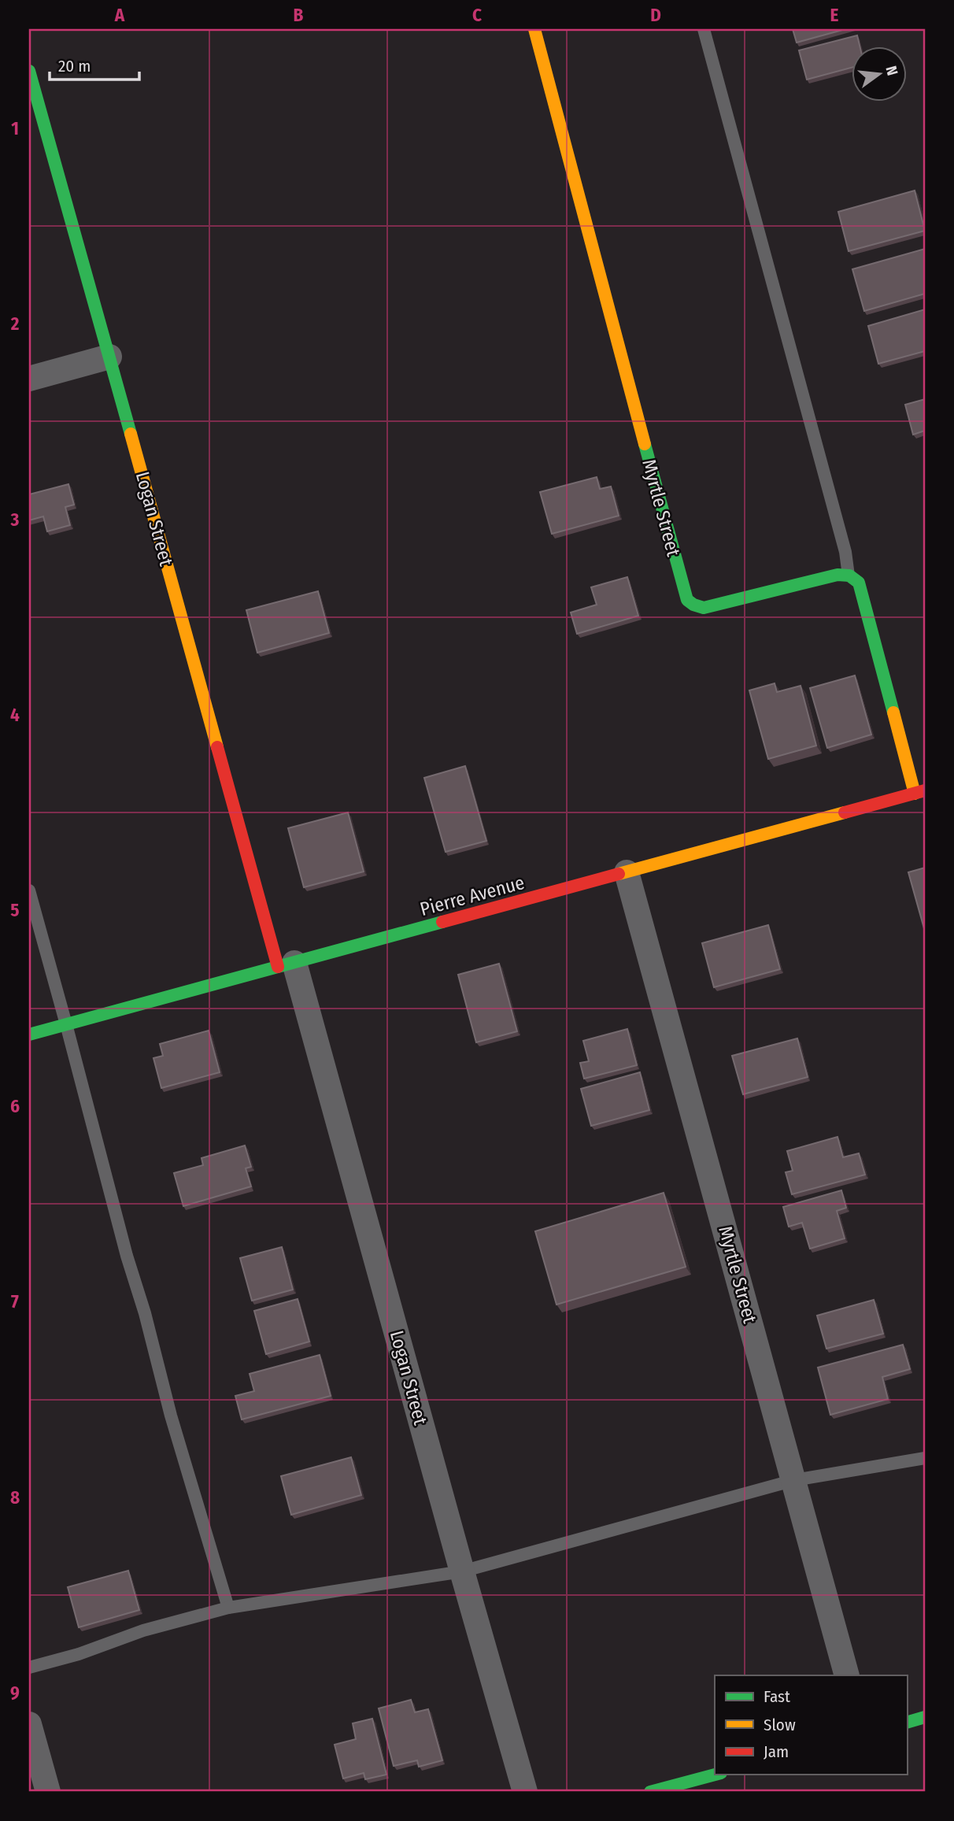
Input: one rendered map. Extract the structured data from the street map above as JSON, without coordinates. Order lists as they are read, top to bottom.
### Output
{
  "streets": {
    "street": ["Myrtle Street", "Logan Street", "Pierre Avenue"]
  },
  "crossings": [
    ["Myrtle Street", "Pierre Avenue"],
    ["Logan Street", "Pierre Avenue"]
  ],
  "legend": ["Fast", "Slow", "Jam"],
  "scale_bar": "20 m",
  "north": "right",
  "grid": {
    "columns": [
      "A",
      "B",
      "C",
      "D",
      "E"
    ],
    "rows": [
      "1",
      "2",
      "3",
      "4",
      "5",
      "6",
      "7",
      "8",
      "9"
    ]
  }
}
